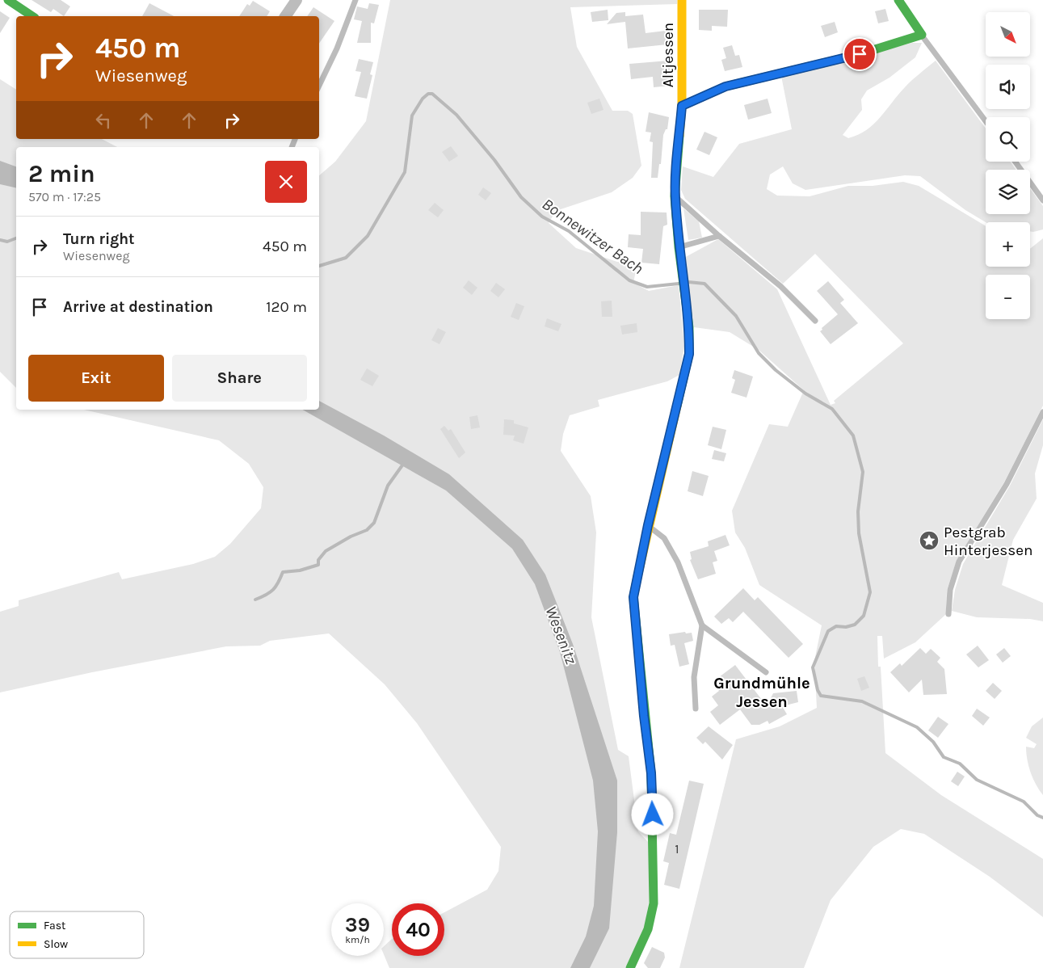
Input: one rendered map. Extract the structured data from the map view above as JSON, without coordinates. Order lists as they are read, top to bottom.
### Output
{
  "streets": {
    "street": ["Altjessen"]
  },
  "districts": ["Grundmühle Jessen"],
  "water": ["Bonnewitzer Bach", "Wesenitz"],
  "places": {
    "place": ["Pestgrab Hinterjessen"]
  },
  "house_numbers": ["1"],
  "legend": ["Fast", "Slow"],
  "north": "bottom right",
  "page": {
    "map_buttons": ["+", "−"],
    "turn": ["450 m", "Wiesenweg"],
    "heading": ["2 min", "570 m · 17:25"],
    "list": [
      {
        "name": "Turn right",
        "note": "Wiesenweg",
        "value": "450 m"
      },
      {
        "name": "Arrive at destination",
        "value": "120 m"
      }
    ],
    "buttons": ["Exit", "Share"],
    "speed": "39 km/h",
    "limit": "40"
  }
}
